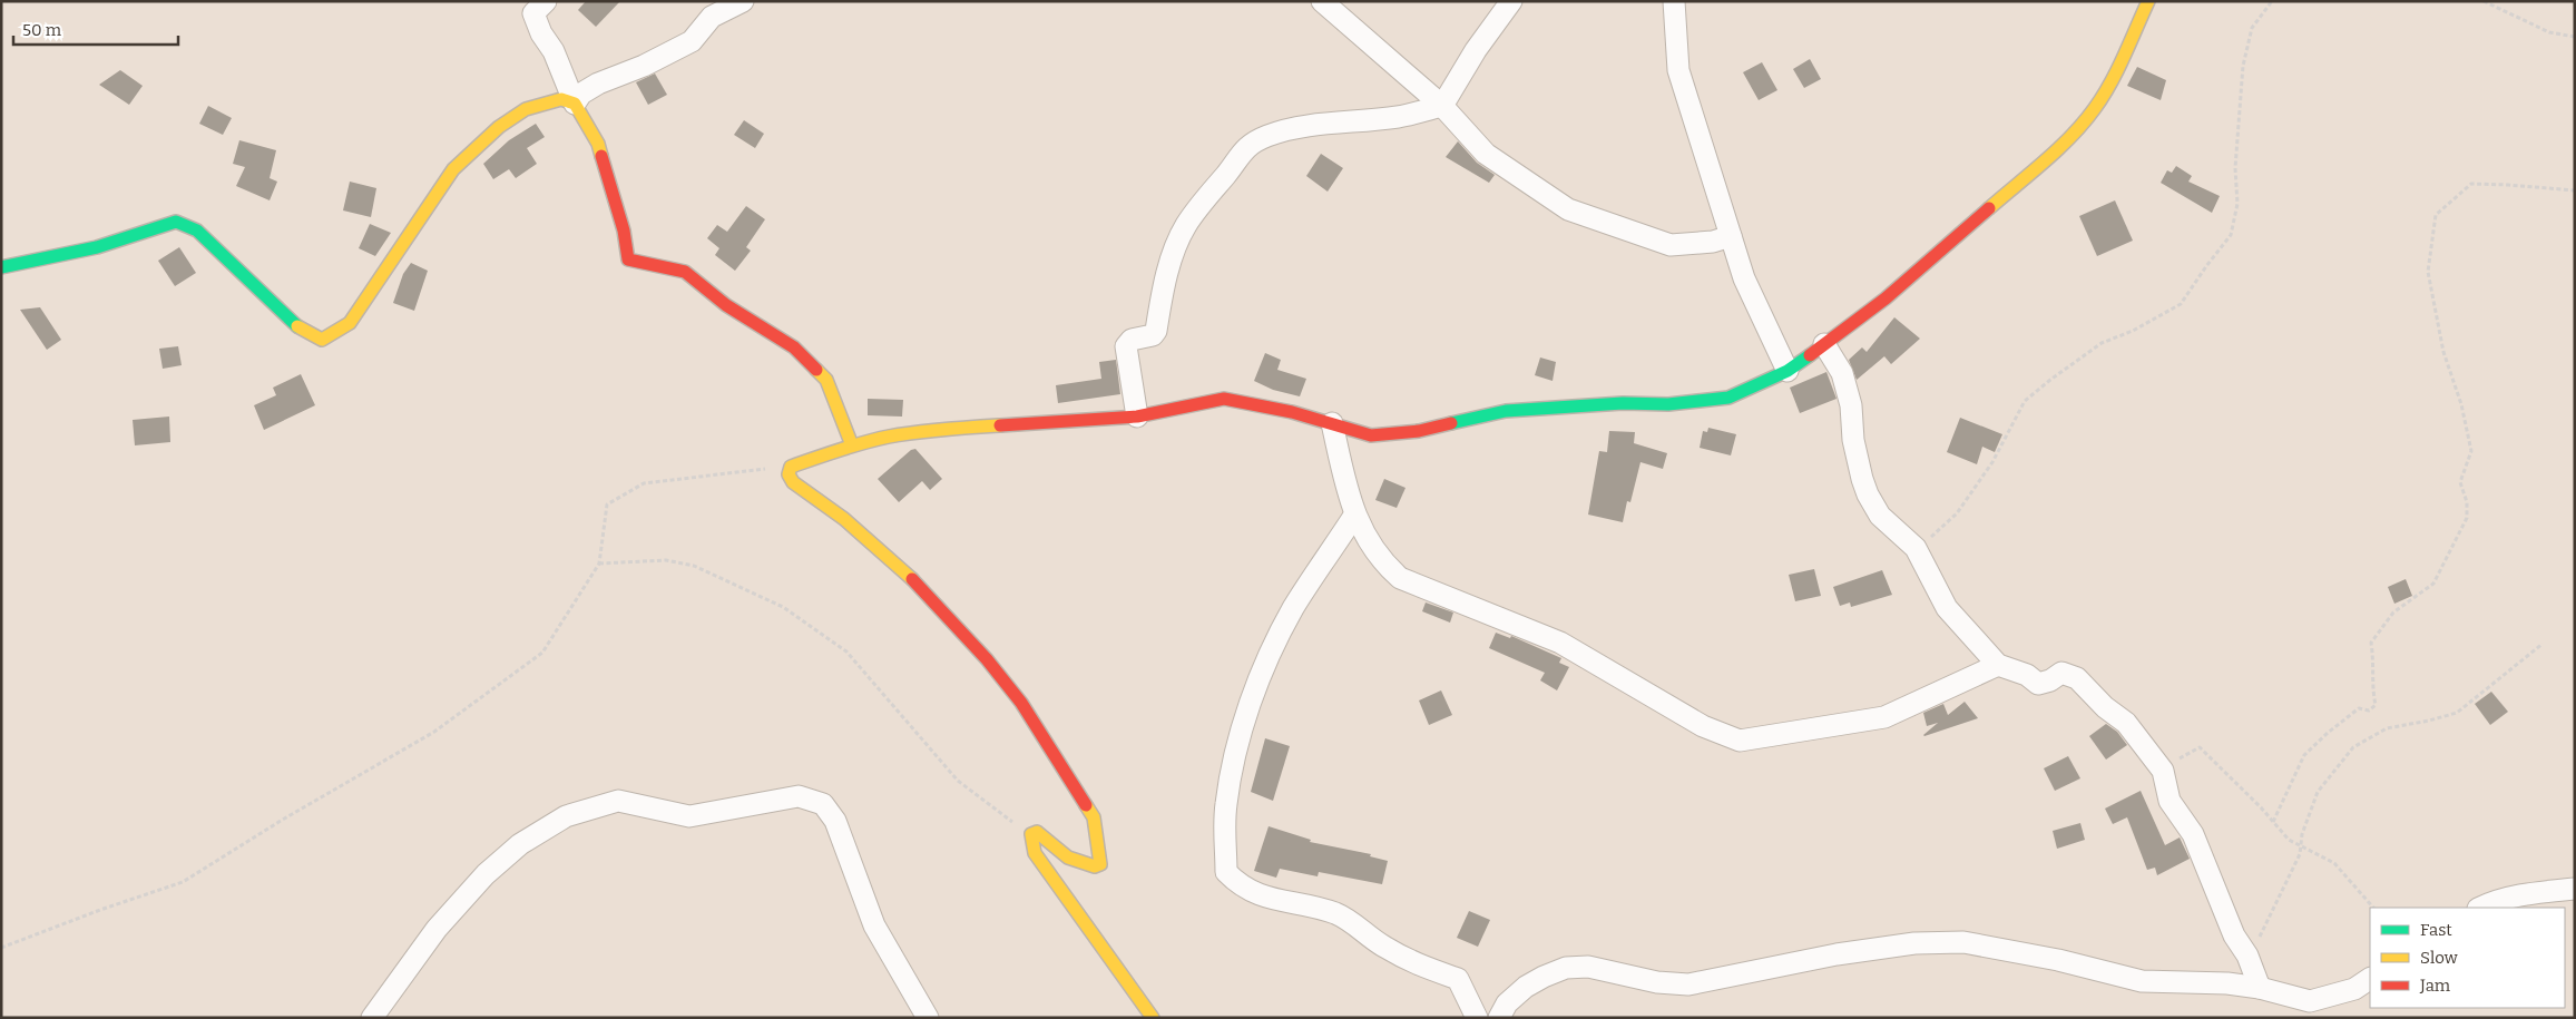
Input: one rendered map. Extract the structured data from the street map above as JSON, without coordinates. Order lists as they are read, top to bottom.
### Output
{
  "legend": ["Fast", "Slow", "Jam"],
  "scale_bar": "50 m"
}
